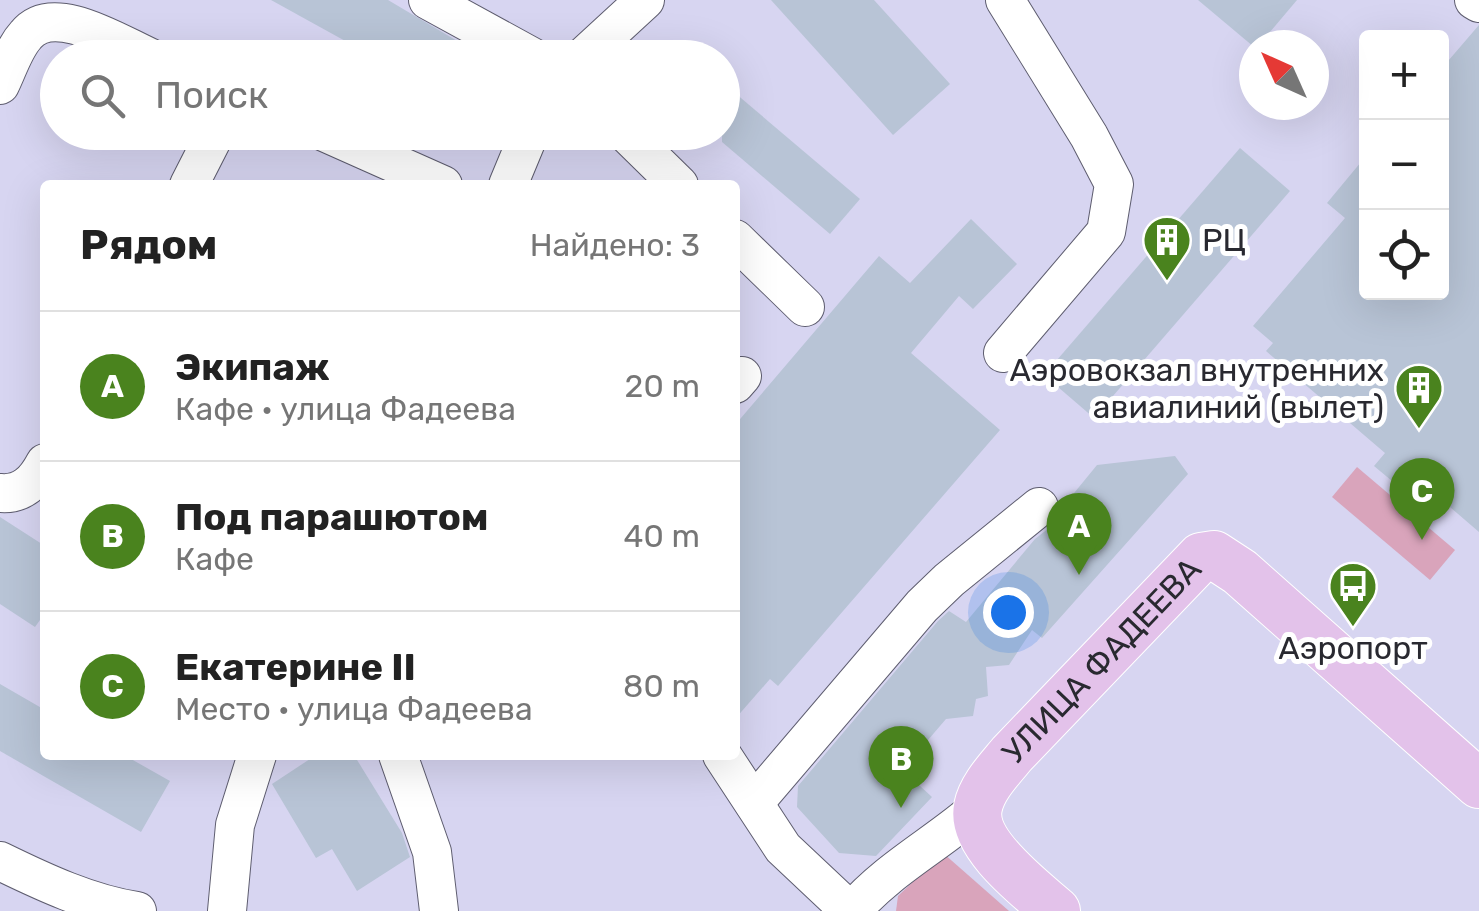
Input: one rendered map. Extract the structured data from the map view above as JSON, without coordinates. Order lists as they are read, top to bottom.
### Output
{
  "streets": {
    "main road": ["УЛИЦА ФАДЕЕВА"]
  },
  "places": {
    "building": ["РЦ", "Аэровокзал внутренних авиалиний (вылет)"],
    "bus stop": ["Аэропорт"]
  },
  "north": "top left",
  "page": {
    "map_buttons": ["+", "−"],
    "search": "Поиск",
    "heading": ["Рядом", "Найдено: 3"],
    "list": [
      {
        "mark": "A",
        "name": "Экипаж",
        "note": "Кафе · улица Фадеева",
        "value": "20 m"
      },
      {
        "mark": "B",
        "name": "Под парашютом",
        "note": "Кафе",
        "value": "40 m"
      },
      {
        "mark": "C",
        "name": "Екатерине II",
        "note": "Место · улица Фадеева",
        "value": "80 m"
      }
    ],
    "pins": ["C", "A", "B"]
  }
}
